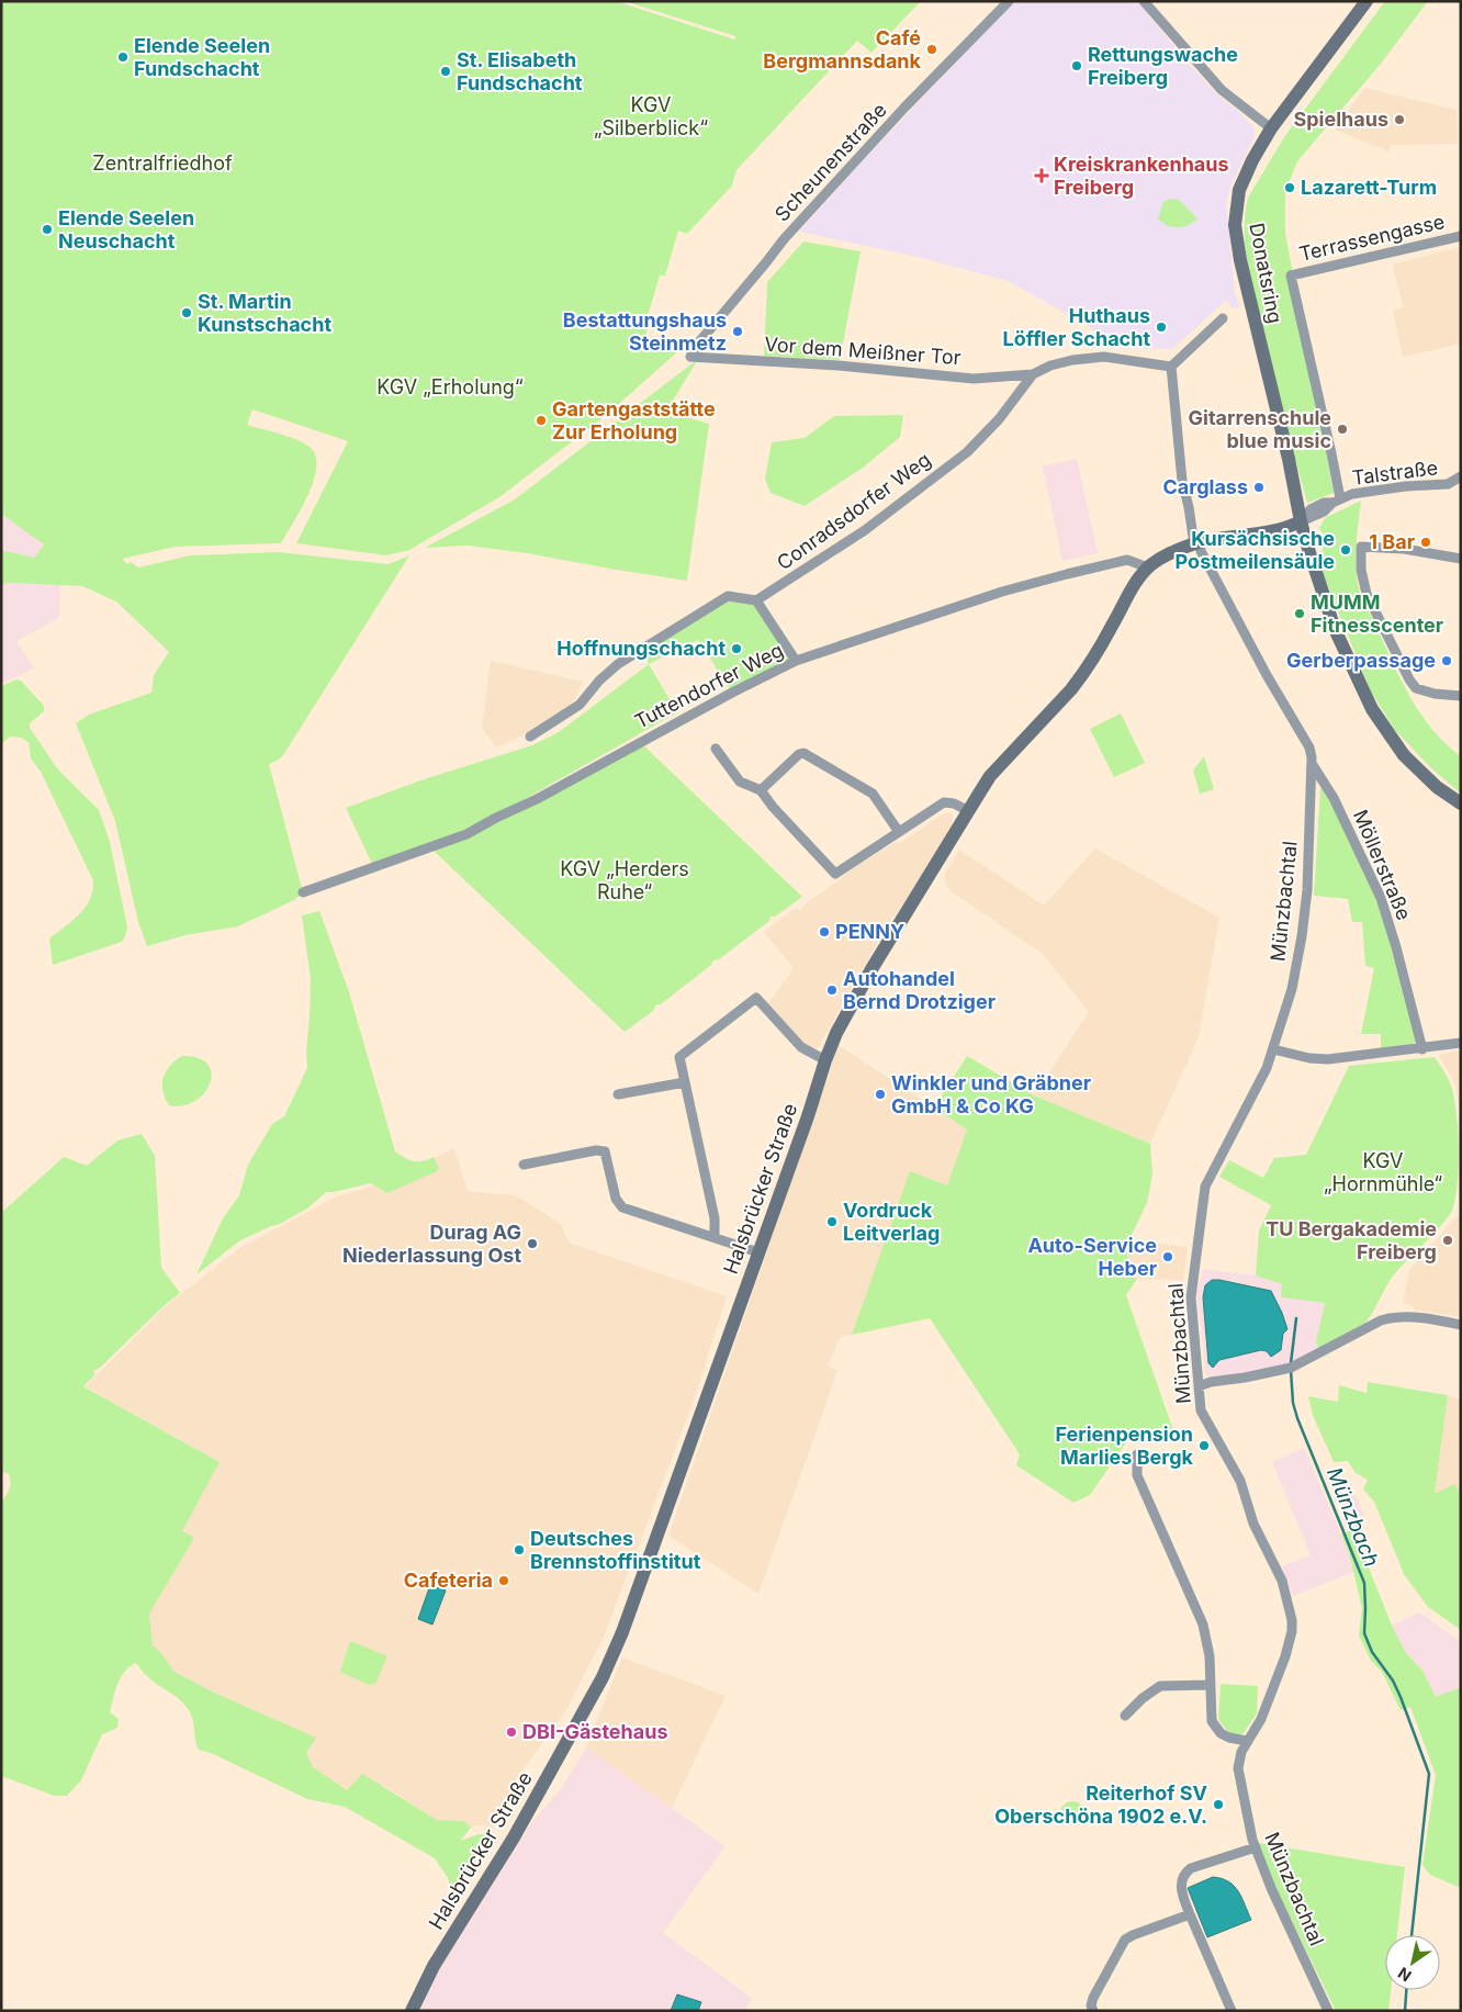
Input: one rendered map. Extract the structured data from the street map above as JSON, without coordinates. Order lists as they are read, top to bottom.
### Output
{
  "streets": {
    "main road": ["Donatsring", "Halsbrücker Straße"],
    "street": [
      "Scheunenstraße",
      "Terrassengasse",
      "Vor dem Meißner Tor",
      "Talstraße",
      "Conradsdorfer Weg",
      "Tuttendorfer Weg",
      "Möllerstraße",
      "Münzbachtal"
    ]
  },
  "crossings": [
    ["Scheunenstraße", "Vor dem Meißner Tor"],
    ["Terrassengasse", "Talstraße"],
    ["Donatsring", "Talstraße"],
    ["Donatsring", "Halsbrücker Straße"],
    ["Vor dem Meißner Tor", "Conradsdorfer Weg"],
    ["Talstraße", "Halsbrücker Straße"],
    ["Conradsdorfer Weg", "Münzbachtal"],
    ["Tuttendorfer Weg", "Halsbrücker Straße"],
    ["Möllerstraße", "Münzbachtal"],
    ["Münzbachtal", "Halsbrücker Straße"]
  ],
  "water": ["Münzbach"],
  "parks": [
    "KGV „Silberblick“",
    "Zentralfriedhof",
    "KGV „Erholung“",
    "KGV „Herders Ruhe“",
    "KGV „Hornmühle“"
  ],
  "places": {
    "other": [
      "Café Bergmannsdank",
      "Elende Seelen Fundschacht",
      "Rettungswache Freiberg",
      "St. Elisabeth Fundschacht",
      "Spielhaus",
      "Lazarett-Turm",
      "Elende Seelen Neuschacht",
      "St. Martin Kunstschacht",
      "Huthaus Löffler Schacht",
      "Bestattungshaus Steinmetz",
      "Gartengaststätte Zur Erholung",
      "Gitarrenschule blue music",
      "Carglass",
      "1 Bar",
      "Kursächsische Postmeilensäule",
      "MUMM Fitnesscenter",
      "Hoffnungschacht",
      "Gerberpassage",
      "PENNY",
      "Autohandel Bernd Drotziger",
      "Winkler und Gräbner GmbH & Co KG",
      "Vordruck Leitverlag",
      "TU Bergakademie Freiberg",
      "Durag AG Niederlassung Ost",
      "Auto-Service Heber",
      "Ferienpension Marlies Bergk",
      "Deutsches Brennstoffinstitut",
      "Cafeteria",
      "DBI-Gästehaus",
      "Reiterhof SV Oberschöna 1902 e.V."
    ],
    "health": ["Kreiskrankenhaus Freiberg"]
  },
  "north": "bottom left"
}
